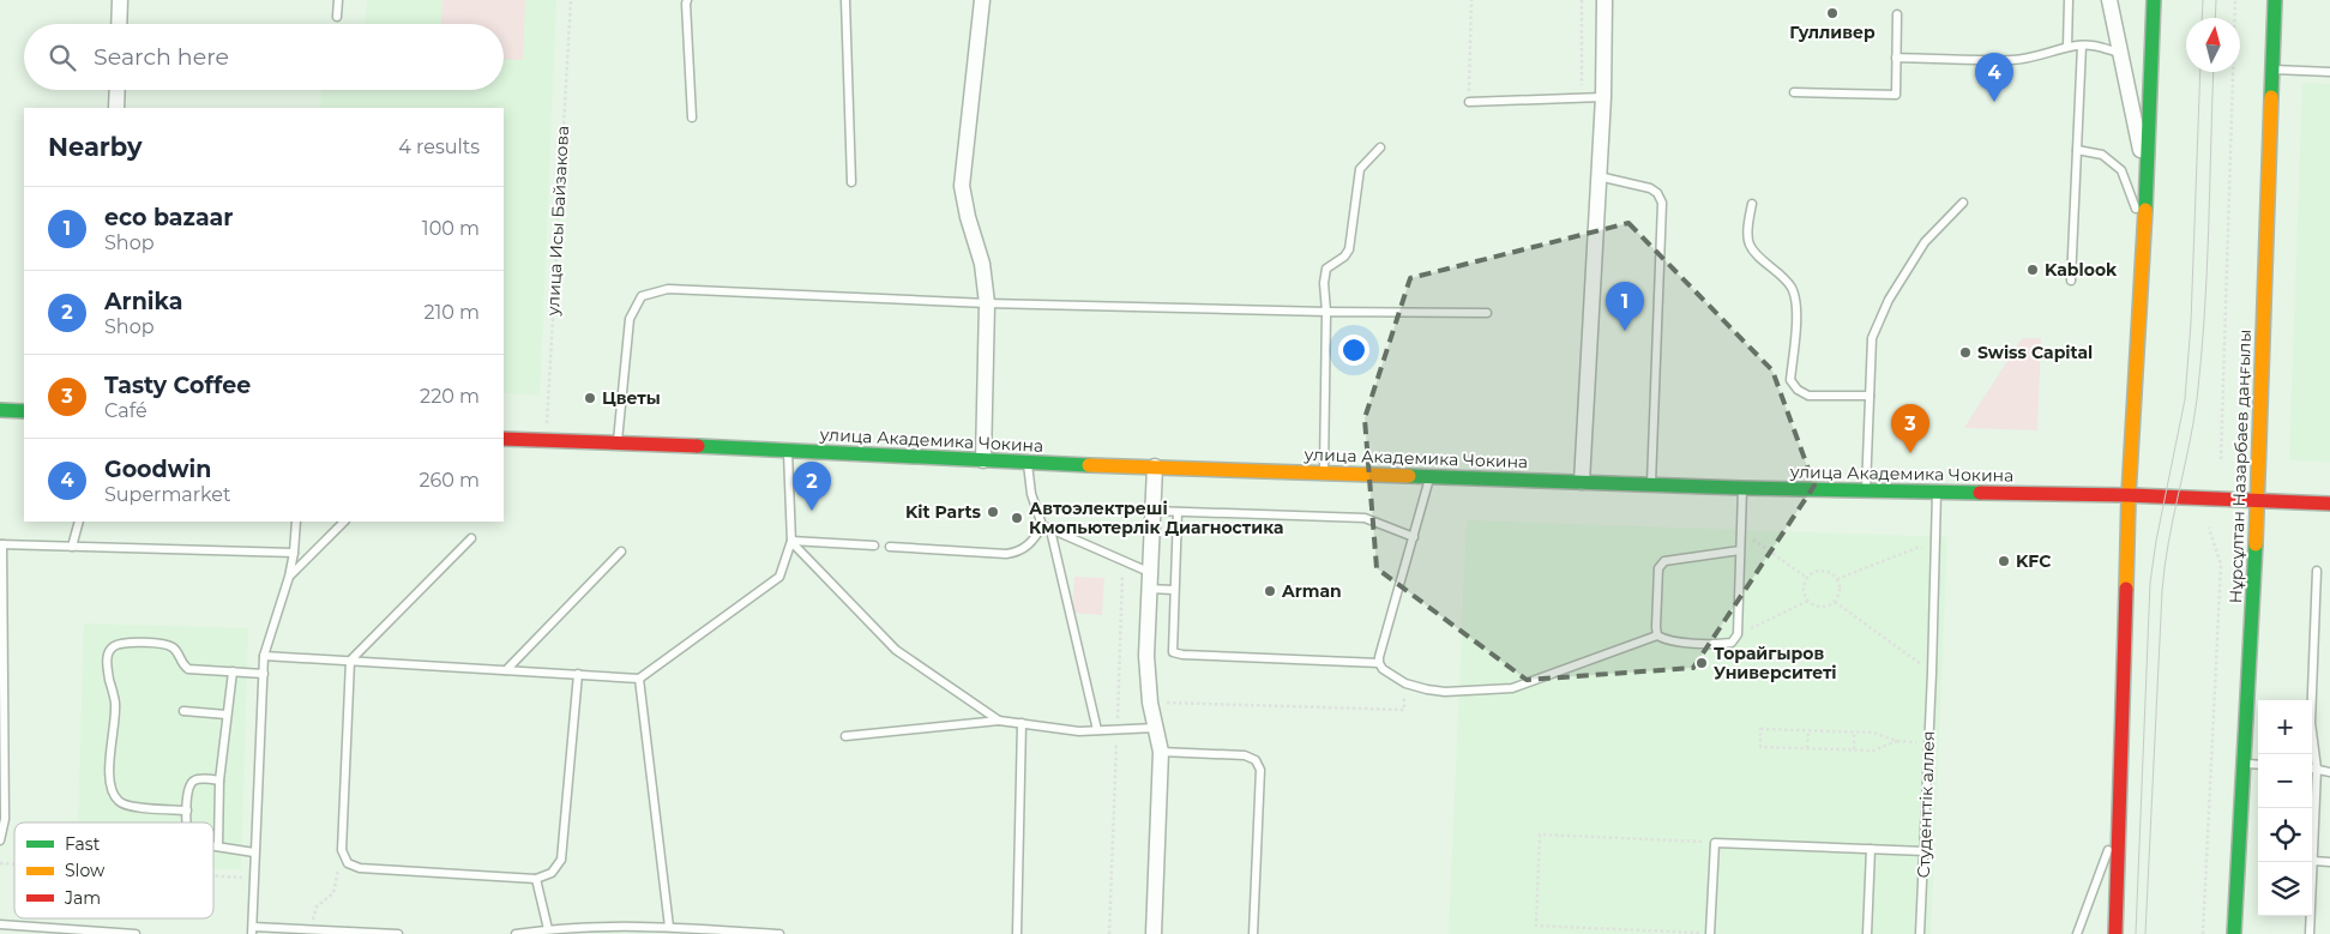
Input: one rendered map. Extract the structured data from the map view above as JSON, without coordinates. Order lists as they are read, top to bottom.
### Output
{
  "streets": {
    "main road": ["улица Академика Чокина", "Нұрсұлтан Назарбаев даңғылы"],
    "lane": ["Студенттік аллея"],
    "path": ["улица Исы Байзакова"]
  },
  "crossings": [
    ["улица Исы Байзакова", "улица Академика Чокина"],
    ["улица Академика Чокина", "Нұрсұлтан Назарбаев даңғылы"],
    ["улица Академика Чокина", "Студенттік аллея"]
  ],
  "places": [
    "Гулливер",
    "Kablook",
    "Swiss Capital",
    "Цветы",
    "Kit Parts",
    "Автоэлектреші Кмопьютерлік Диагностика",
    "KFC",
    "Arman",
    "Торайгыров Университеті"
  ],
  "legend": ["Fast", "Slow", "Jam"],
  "north": "top",
  "page": {
    "search": "Search here",
    "pins": [
      "4",
      "1",
      "3",
      "2"
    ],
    "heading": ["Nearby", "4 results"],
    "list": [
      {
        "mark": "1",
        "name": "eco bazaar",
        "note": "Shop",
        "value": "100 m"
      },
      {
        "mark": "2",
        "name": "Arnika",
        "note": "Shop",
        "value": "210 m"
      },
      {
        "mark": "3",
        "name": "Tasty Coffee",
        "note": "Café",
        "value": "220 m"
      },
      {
        "mark": "4",
        "name": "Goodwin",
        "note": "Supermarket",
        "value": "260 m"
      }
    ],
    "map_buttons": ["+", "−"]
  }
}
